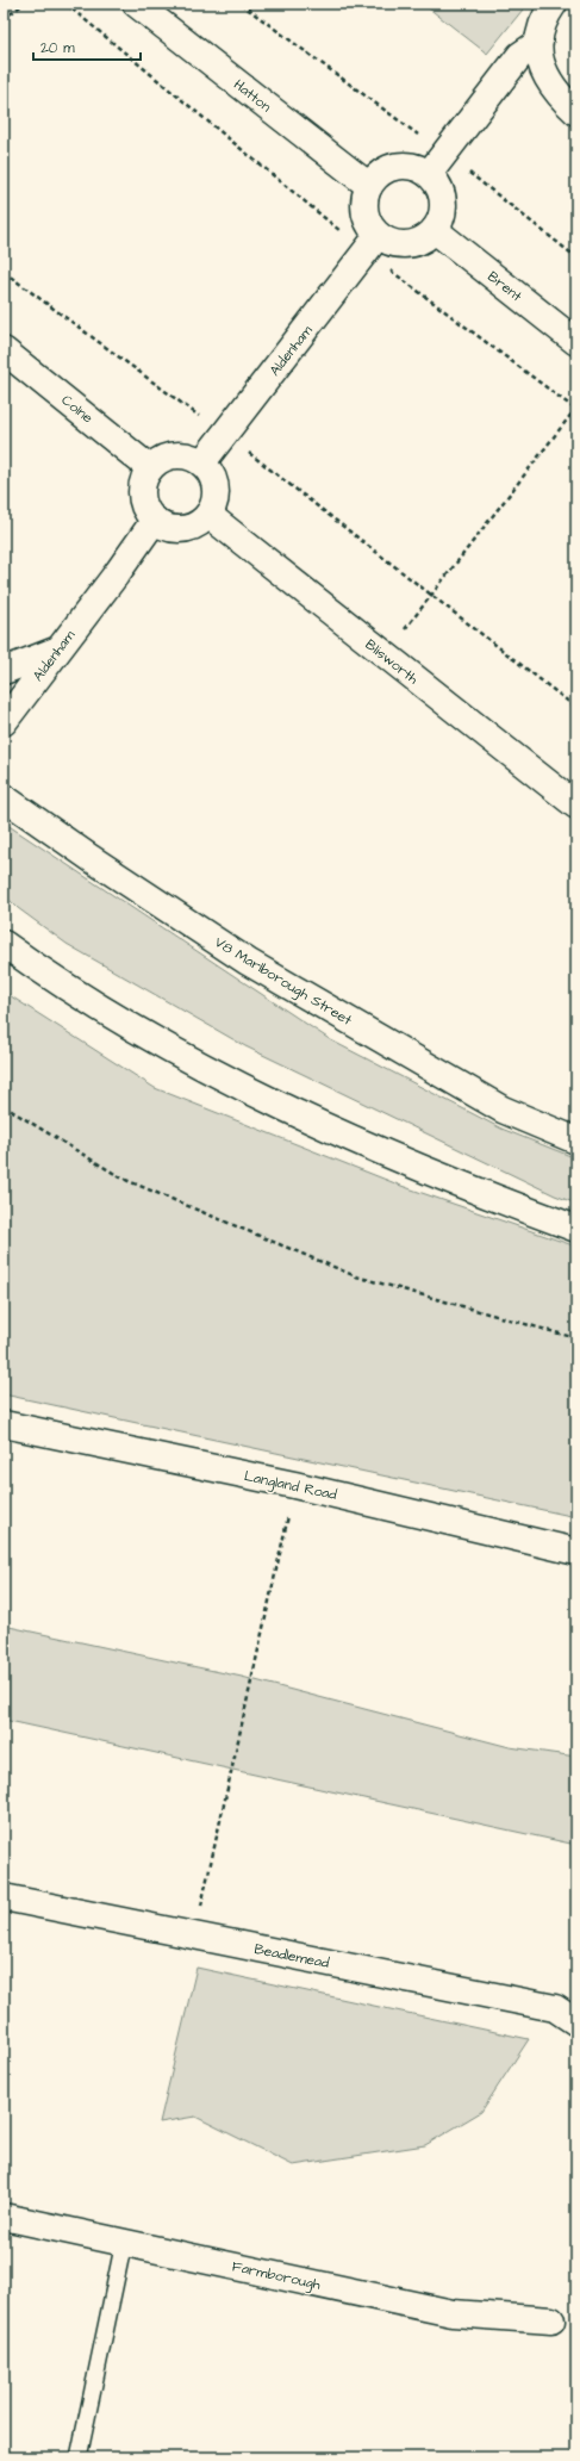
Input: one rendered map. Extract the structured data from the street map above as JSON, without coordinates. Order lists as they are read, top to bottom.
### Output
{
  "streets": {
    "street": [
      "Hatton",
      "Brent",
      "Aldenham",
      "Colne",
      "Blisworth",
      "V8 Marlborough Street",
      "Langland Road",
      "Beadlemead",
      "Farmborough"
    ]
  },
  "crossings": [
    ["Hatton", "Brent"],
    ["Hatton", "Aldenham"],
    ["Brent", "Aldenham"],
    ["Aldenham", "Colne"],
    ["Aldenham", "Blisworth"],
    ["Colne", "Blisworth"]
  ],
  "scale_bar": "20 m"
}
